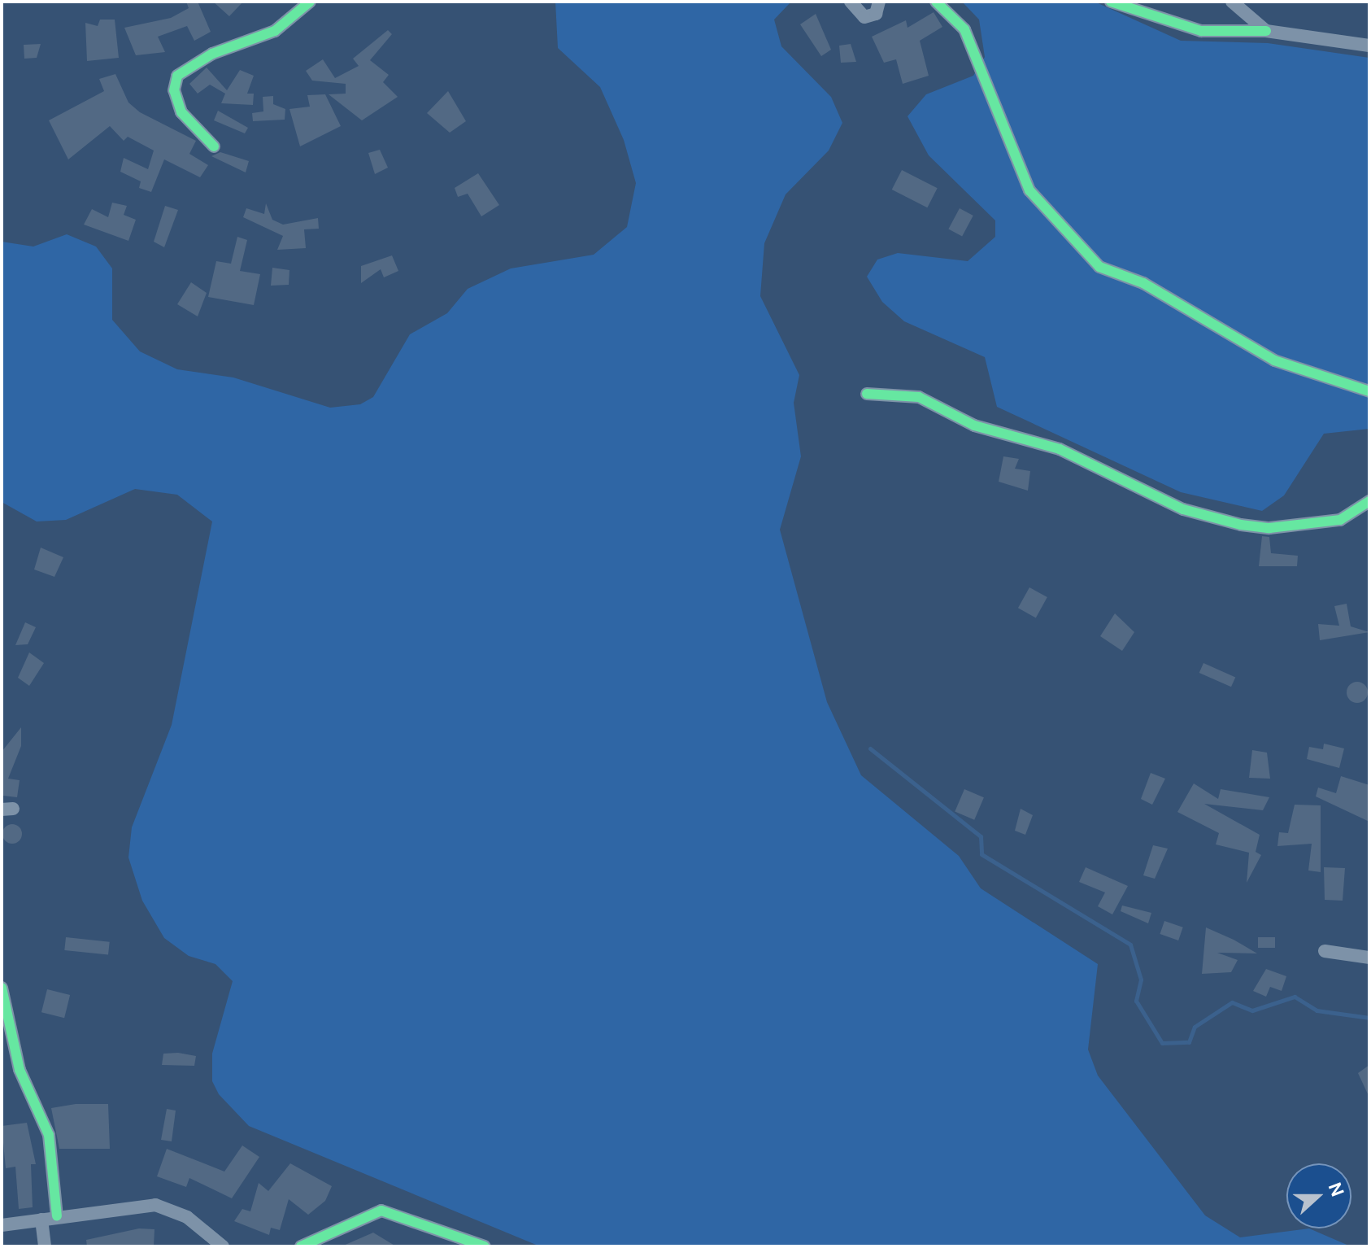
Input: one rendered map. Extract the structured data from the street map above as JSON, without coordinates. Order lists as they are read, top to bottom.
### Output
{
  "north": "right"
}
